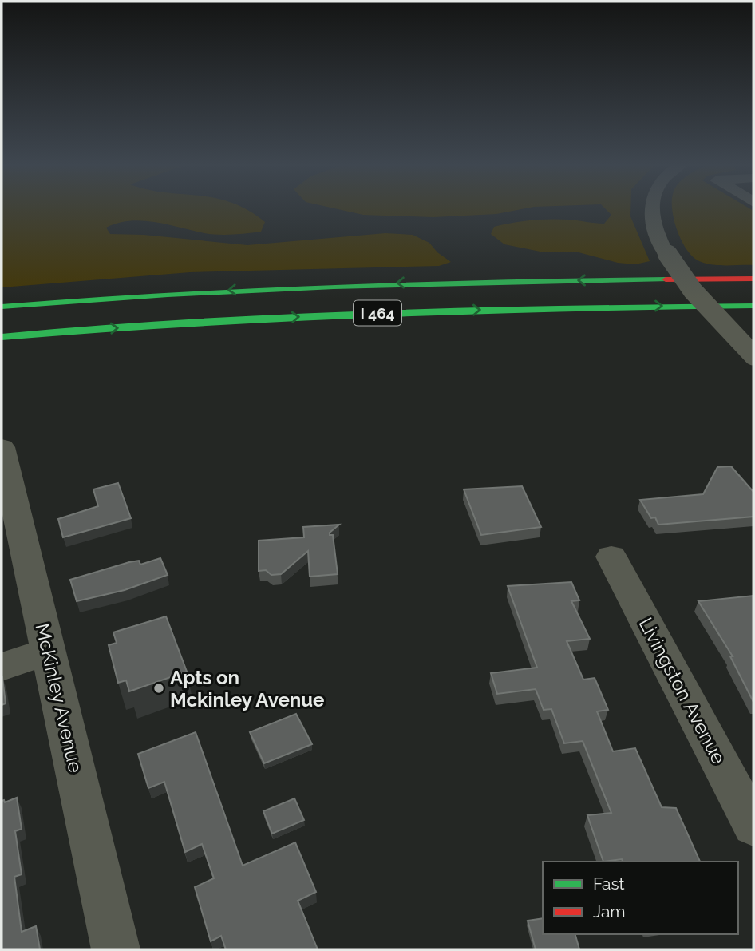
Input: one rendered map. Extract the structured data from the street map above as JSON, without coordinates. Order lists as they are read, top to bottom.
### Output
{
  "streets": {
    "highway": ["I 464"],
    "street": ["Livingston Avenue", "McKinley Avenue"]
  },
  "places": ["Apts on Mckinley Avenue"],
  "legend": ["Fast", "Jam"]
}
